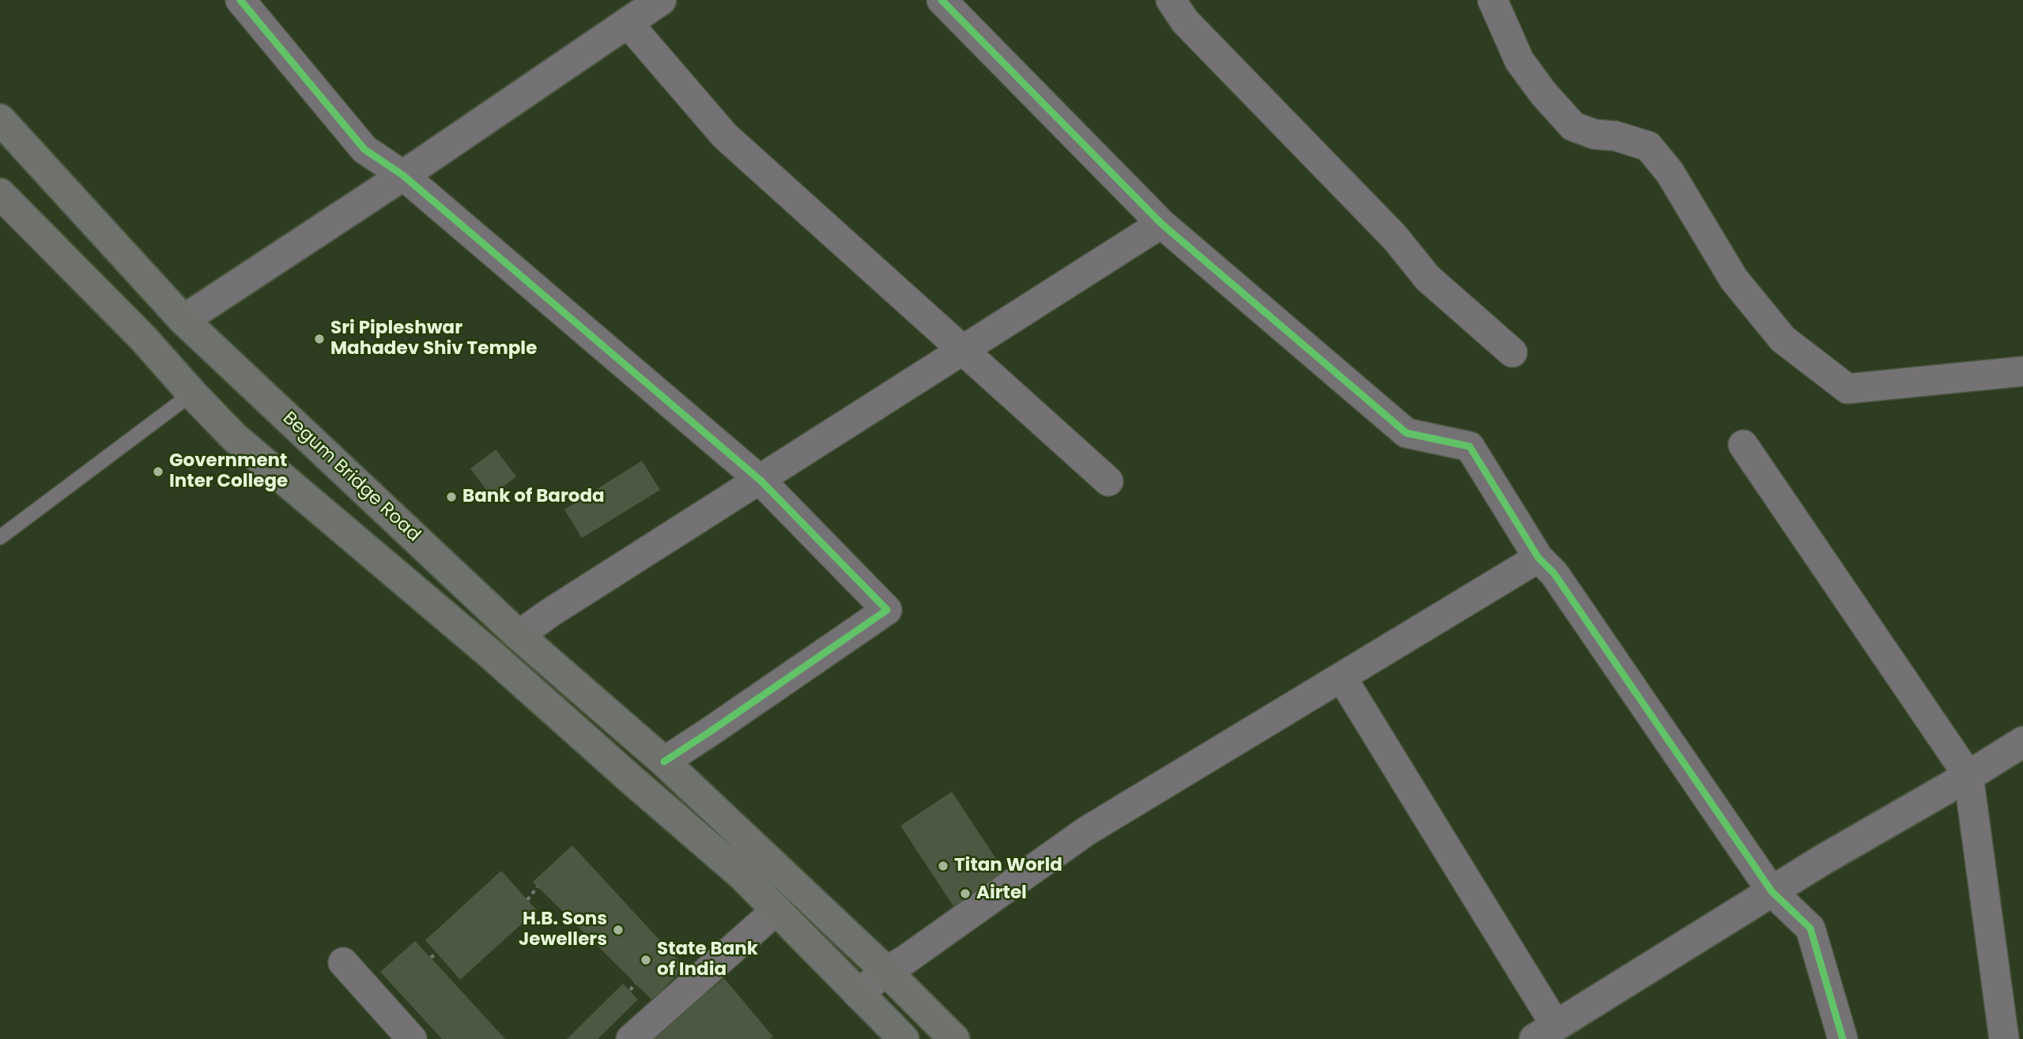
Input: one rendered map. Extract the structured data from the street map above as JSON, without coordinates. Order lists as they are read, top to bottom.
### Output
{
  "streets": {
    "main road": ["Begum Bridge Road"]
  },
  "places": [
    "Sri Pipleshwar Mahadev Shiv Temple",
    "Government Inter College",
    "Bank of Baroda",
    "Titan World",
    "Airtel",
    "H.B. Sons Jewellers",
    "State Bank of India"
  ]
}
